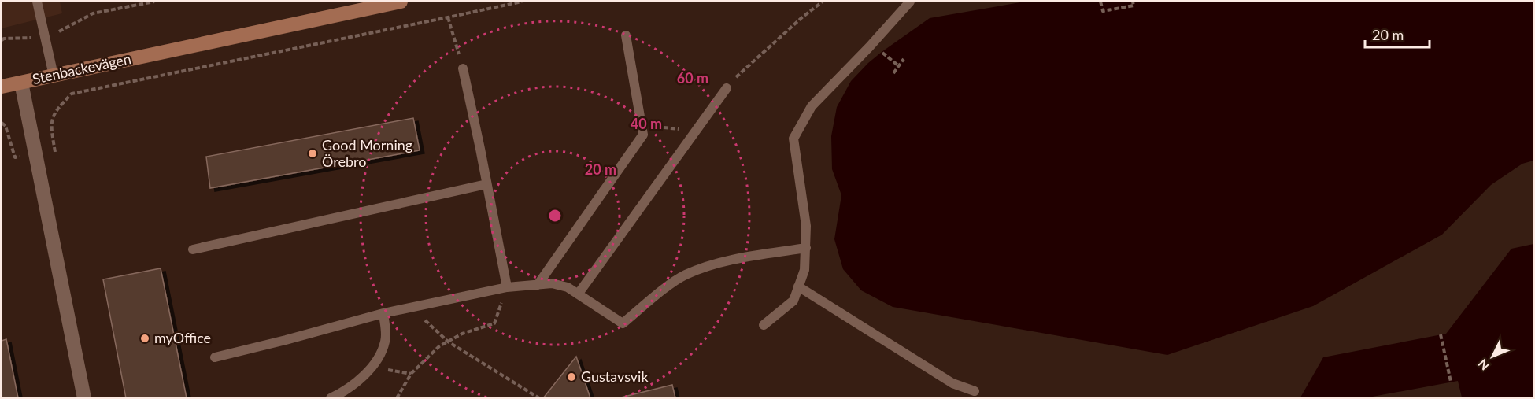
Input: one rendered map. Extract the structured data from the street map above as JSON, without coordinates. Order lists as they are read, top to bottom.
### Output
{
  "streets": {
    "street": ["Stenbackevägen"]
  },
  "places": ["Good Morning Örebro", "myOffice", "Gustavsvik"],
  "scale_bar": "20 m",
  "north": "bottom left",
  "rings": ["60 m", "40 m", "20 m"]
}
